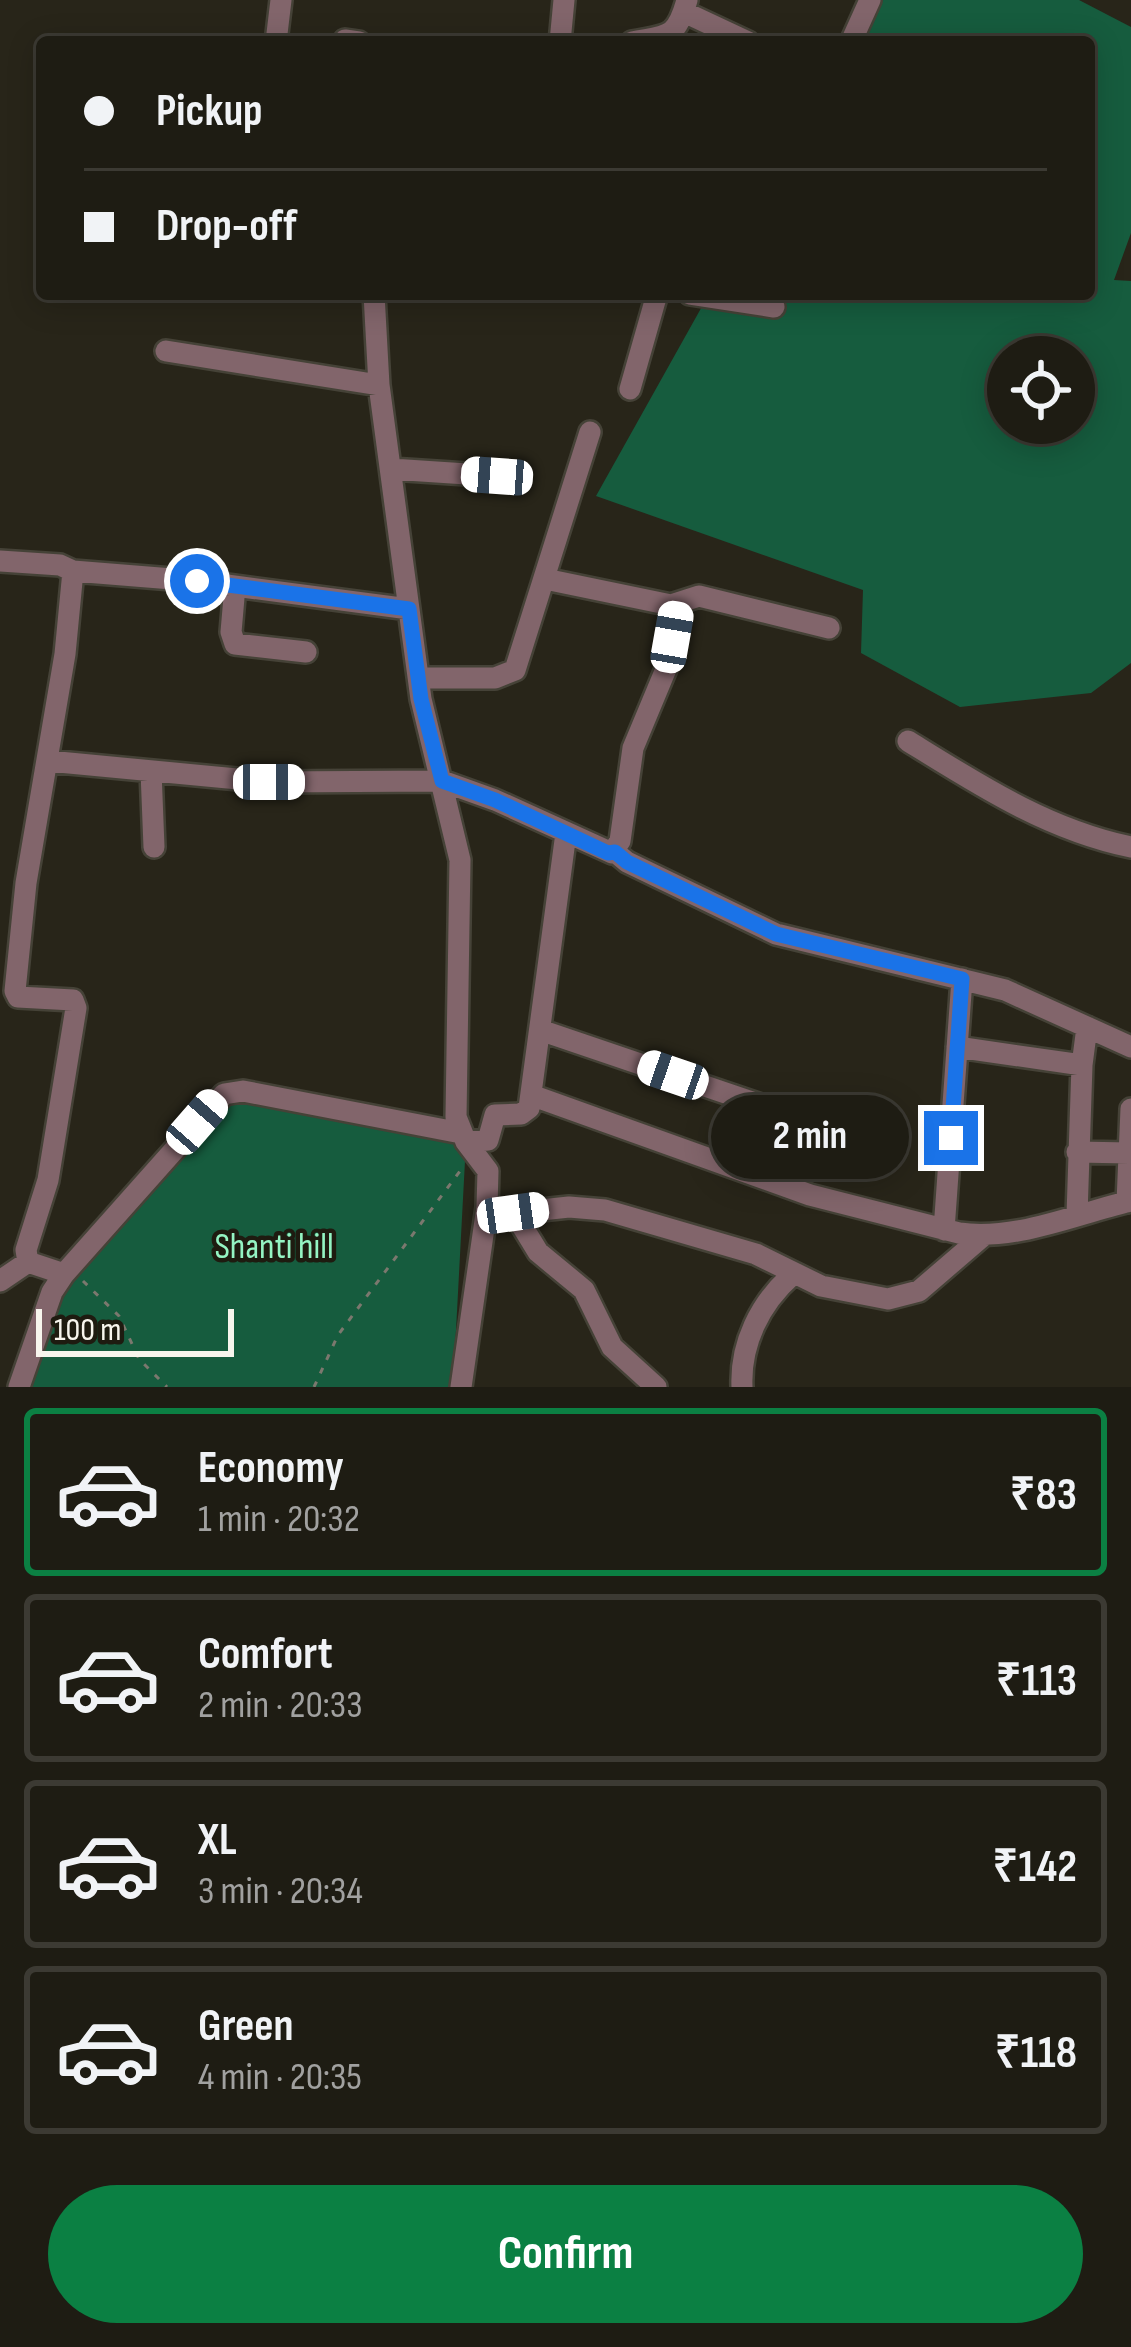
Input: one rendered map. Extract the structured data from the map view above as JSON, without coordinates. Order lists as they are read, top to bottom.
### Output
{
  "parks": ["Shanti hill"],
  "scale_bar": "100 m",
  "page": {
    "banner": ["Pickup", "Drop-off"],
    "bubble": "2 min",
    "scale": "100 m",
    "list": [
      {
        "name": "Economy",
        "note": "1 min · 20:32",
        "value": "₹83"
      },
      {
        "name": "Comfort",
        "note": "2 min · 20:33",
        "value": "₹113"
      },
      {
        "name": "XL",
        "note": "3 min · 20:34",
        "value": "₹142"
      },
      {
        "name": "Green",
        "note": "4 min · 20:35",
        "value": "₹118"
      }
    ],
    "buttons": "Confirm"
  }
}
